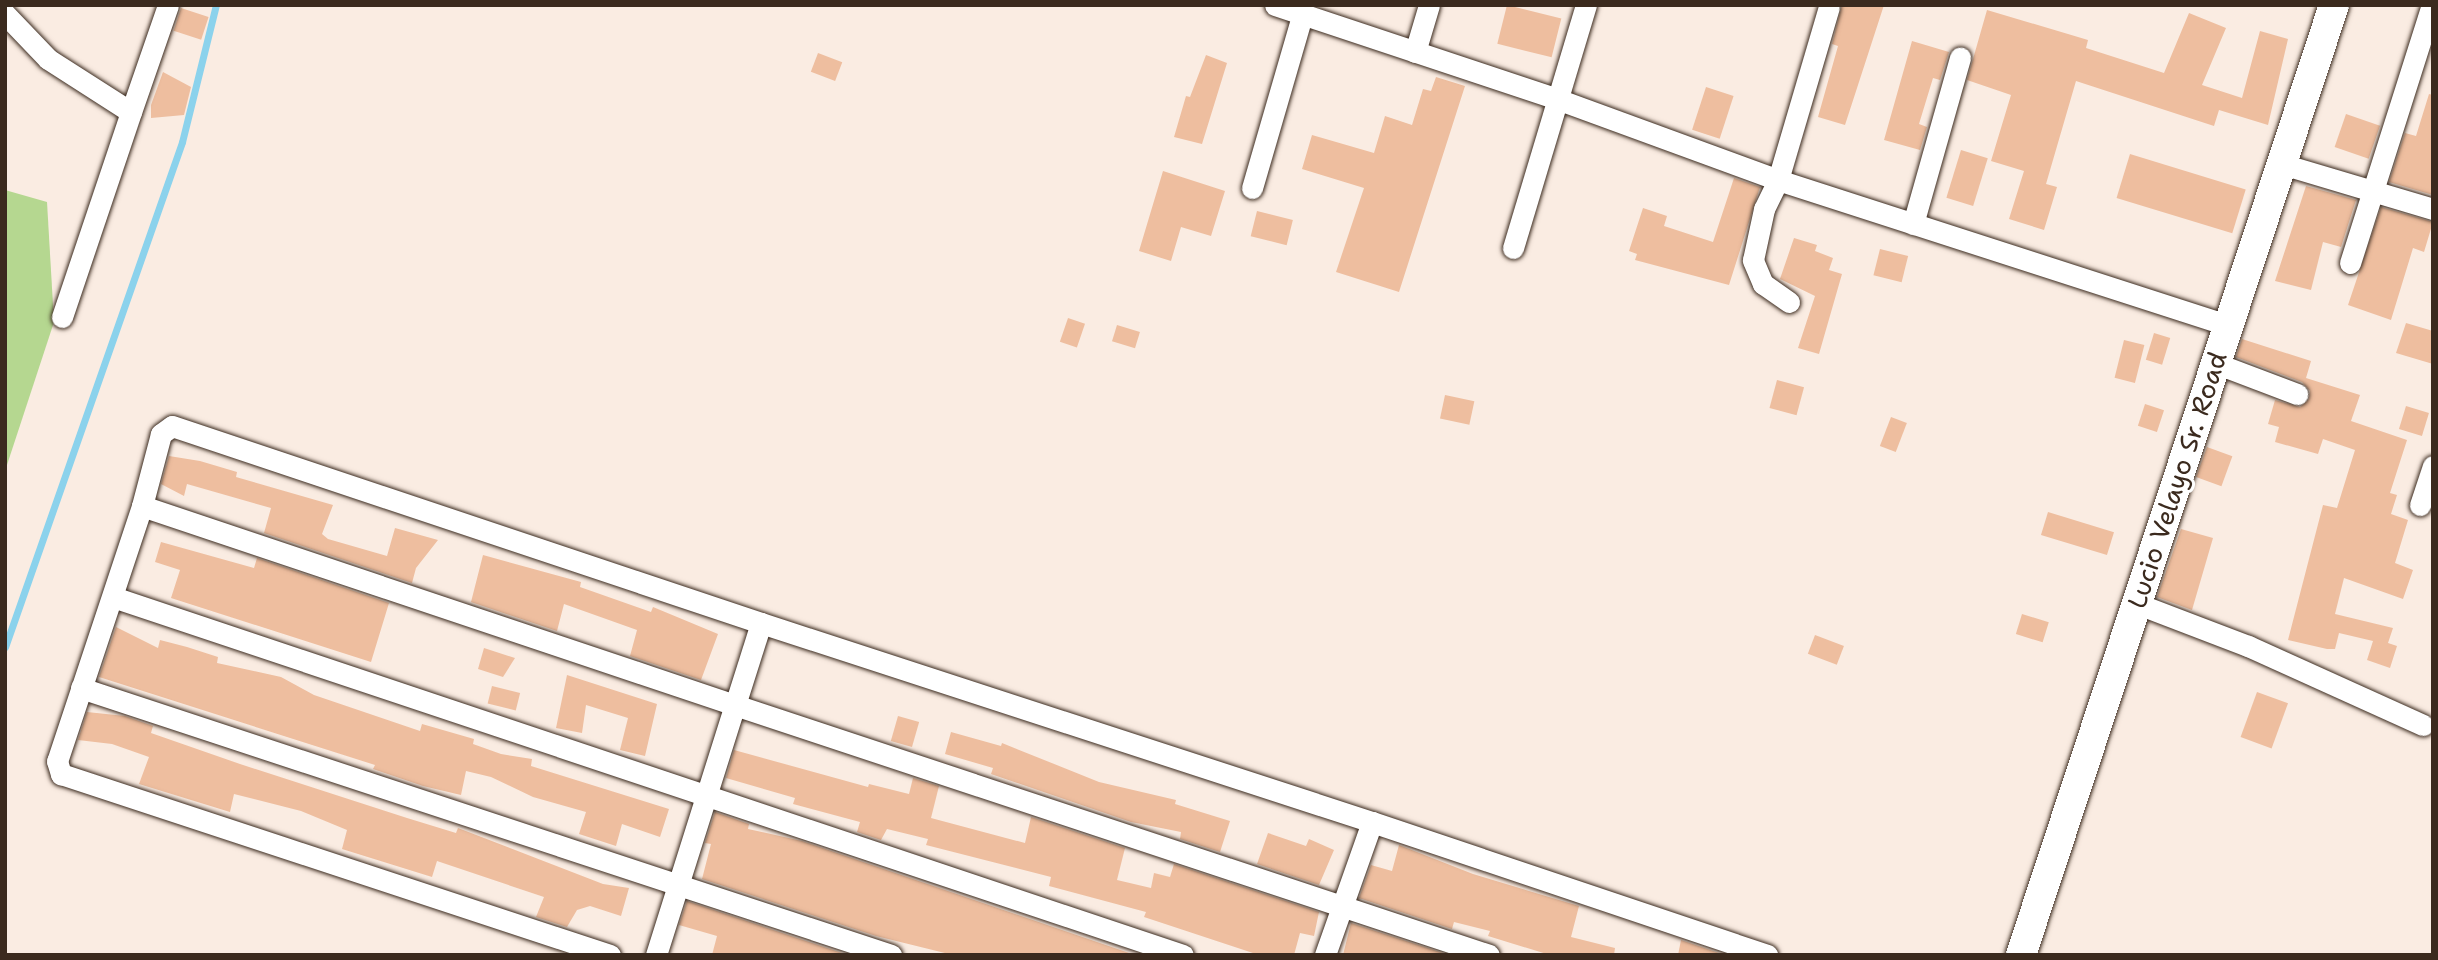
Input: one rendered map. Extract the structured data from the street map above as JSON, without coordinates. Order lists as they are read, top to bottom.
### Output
{
  "streets": {
    "main road": ["Lucio Velayo Sr. Road"]
  }
}
